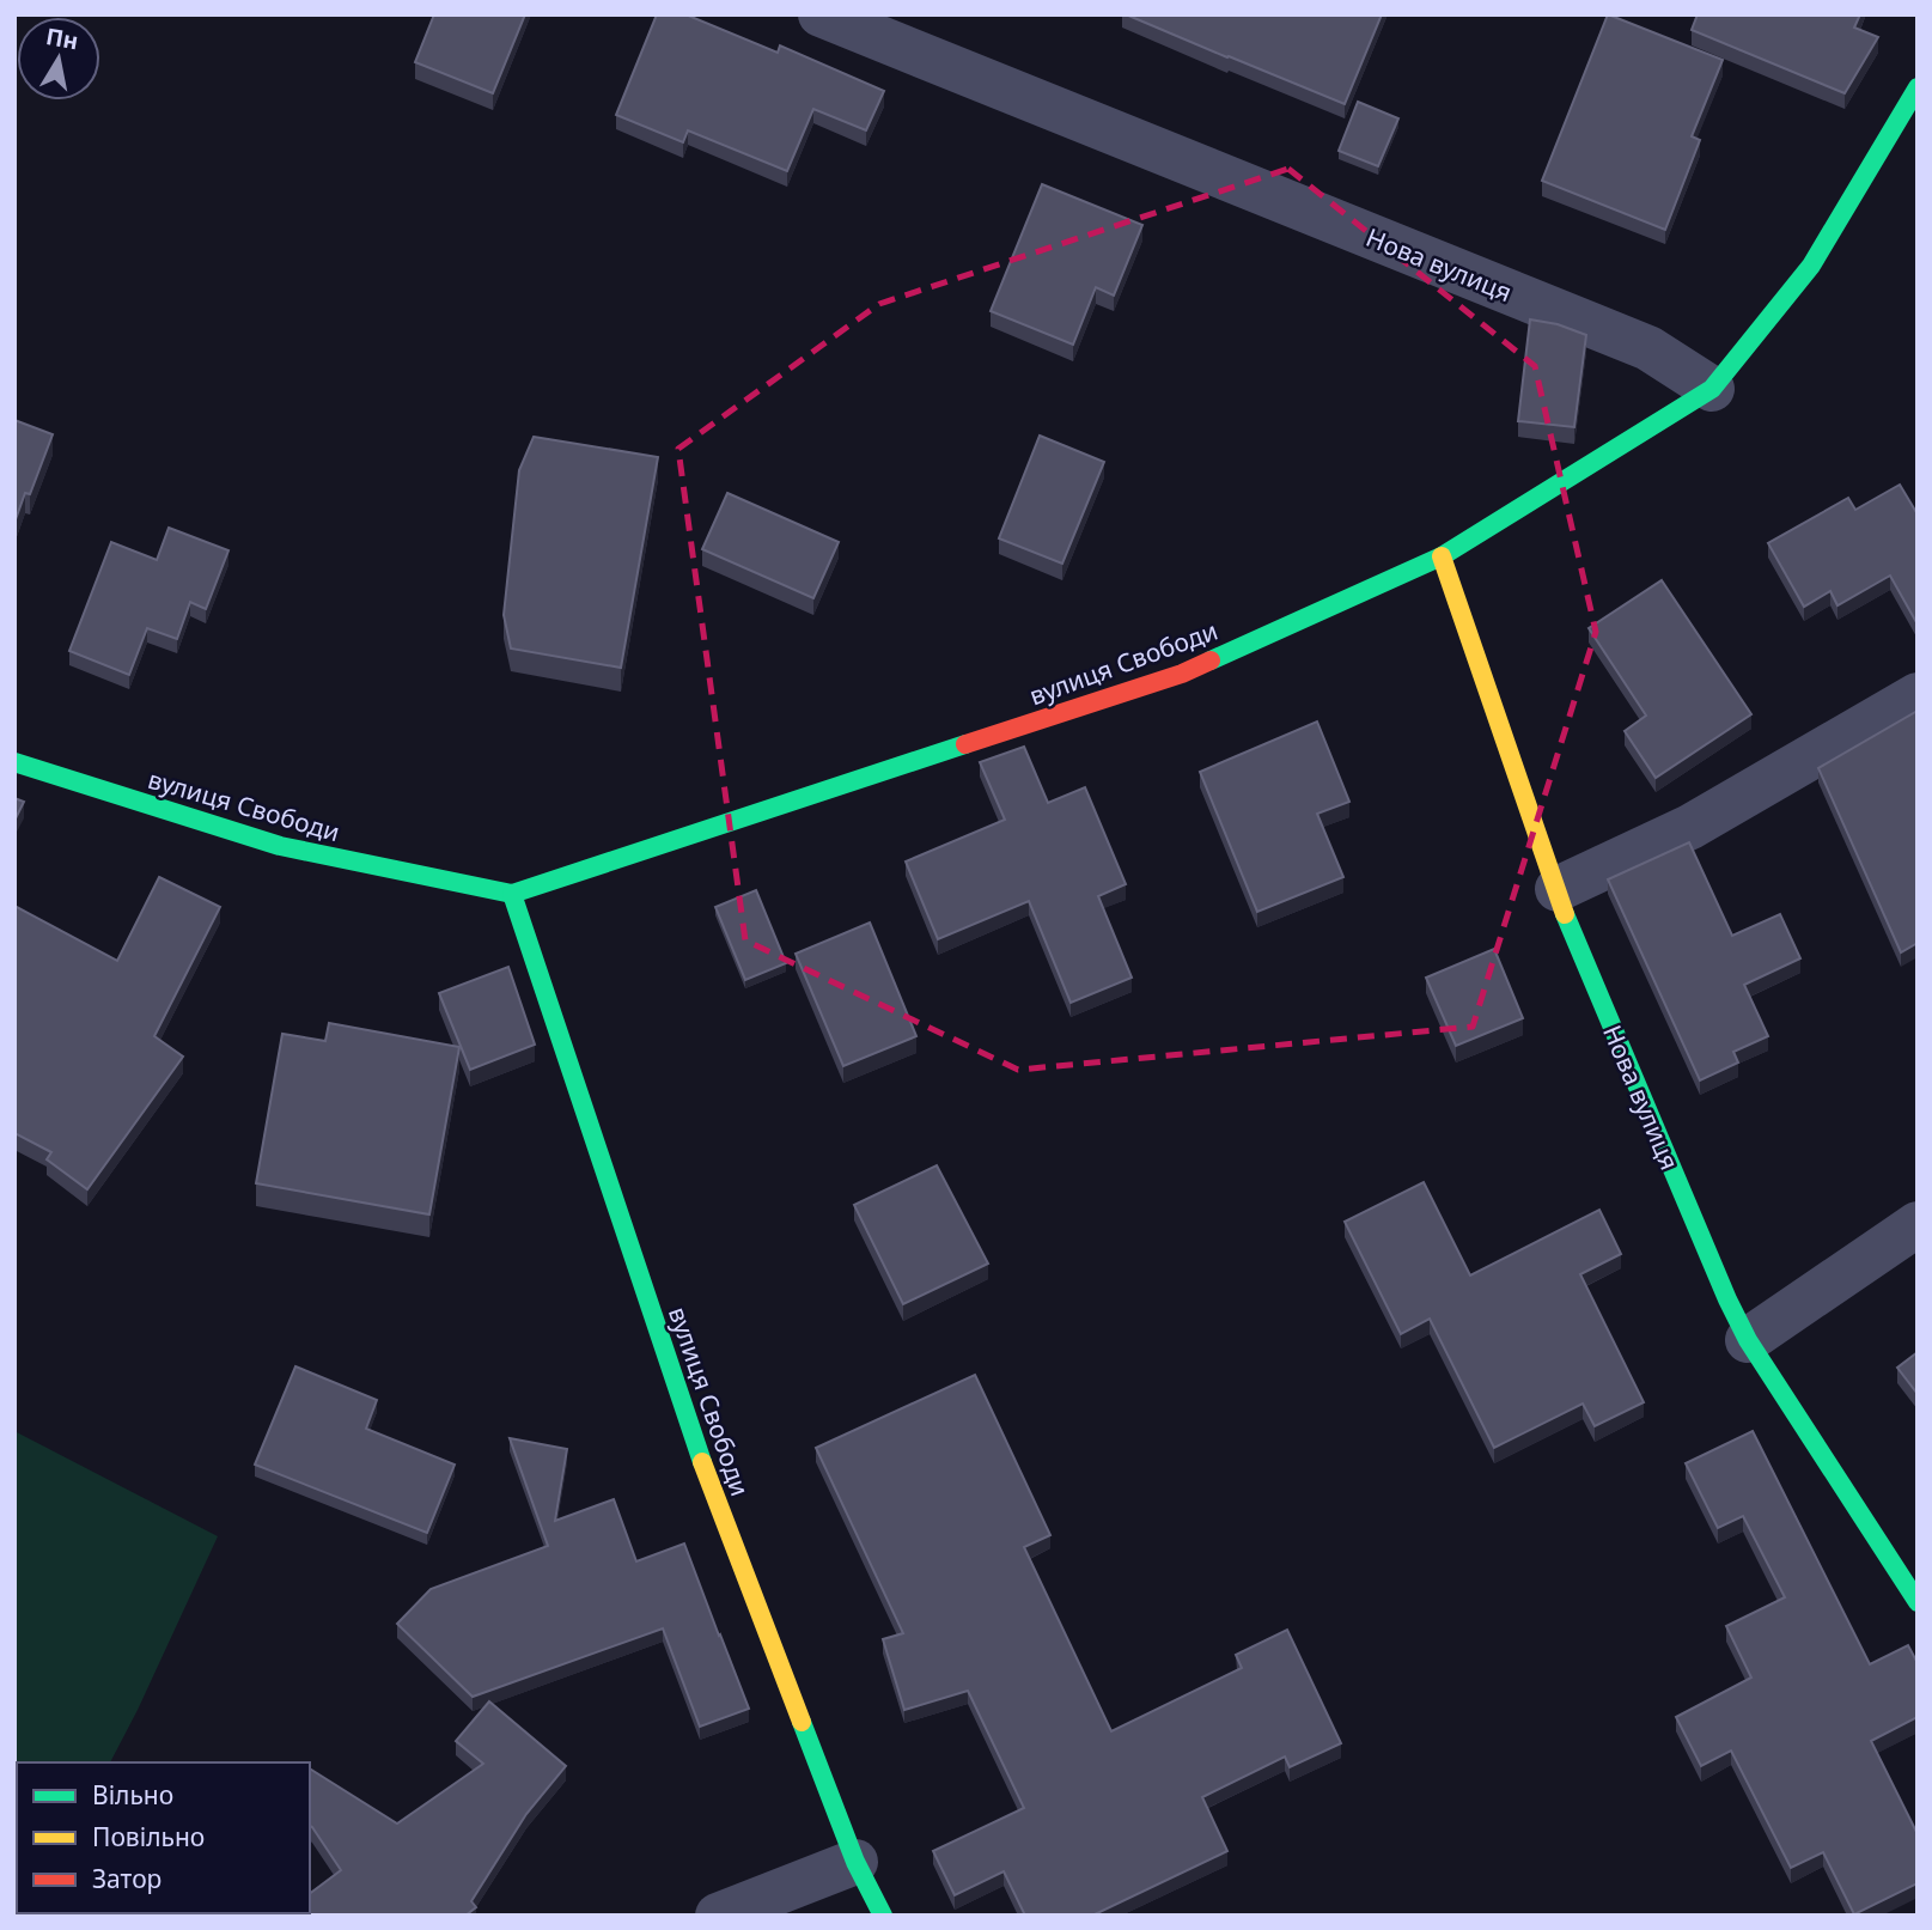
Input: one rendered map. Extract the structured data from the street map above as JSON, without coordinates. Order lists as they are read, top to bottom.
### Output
{
  "streets": {
    "street": ["Нова вулиця", "вулиця Свободи"]
  },
  "crossings": [
    ["Нова вулиця", "вулиця Свободи"]
  ],
  "legend": ["Вільно", "Повільно", "Затор"],
  "north": "top"
}
